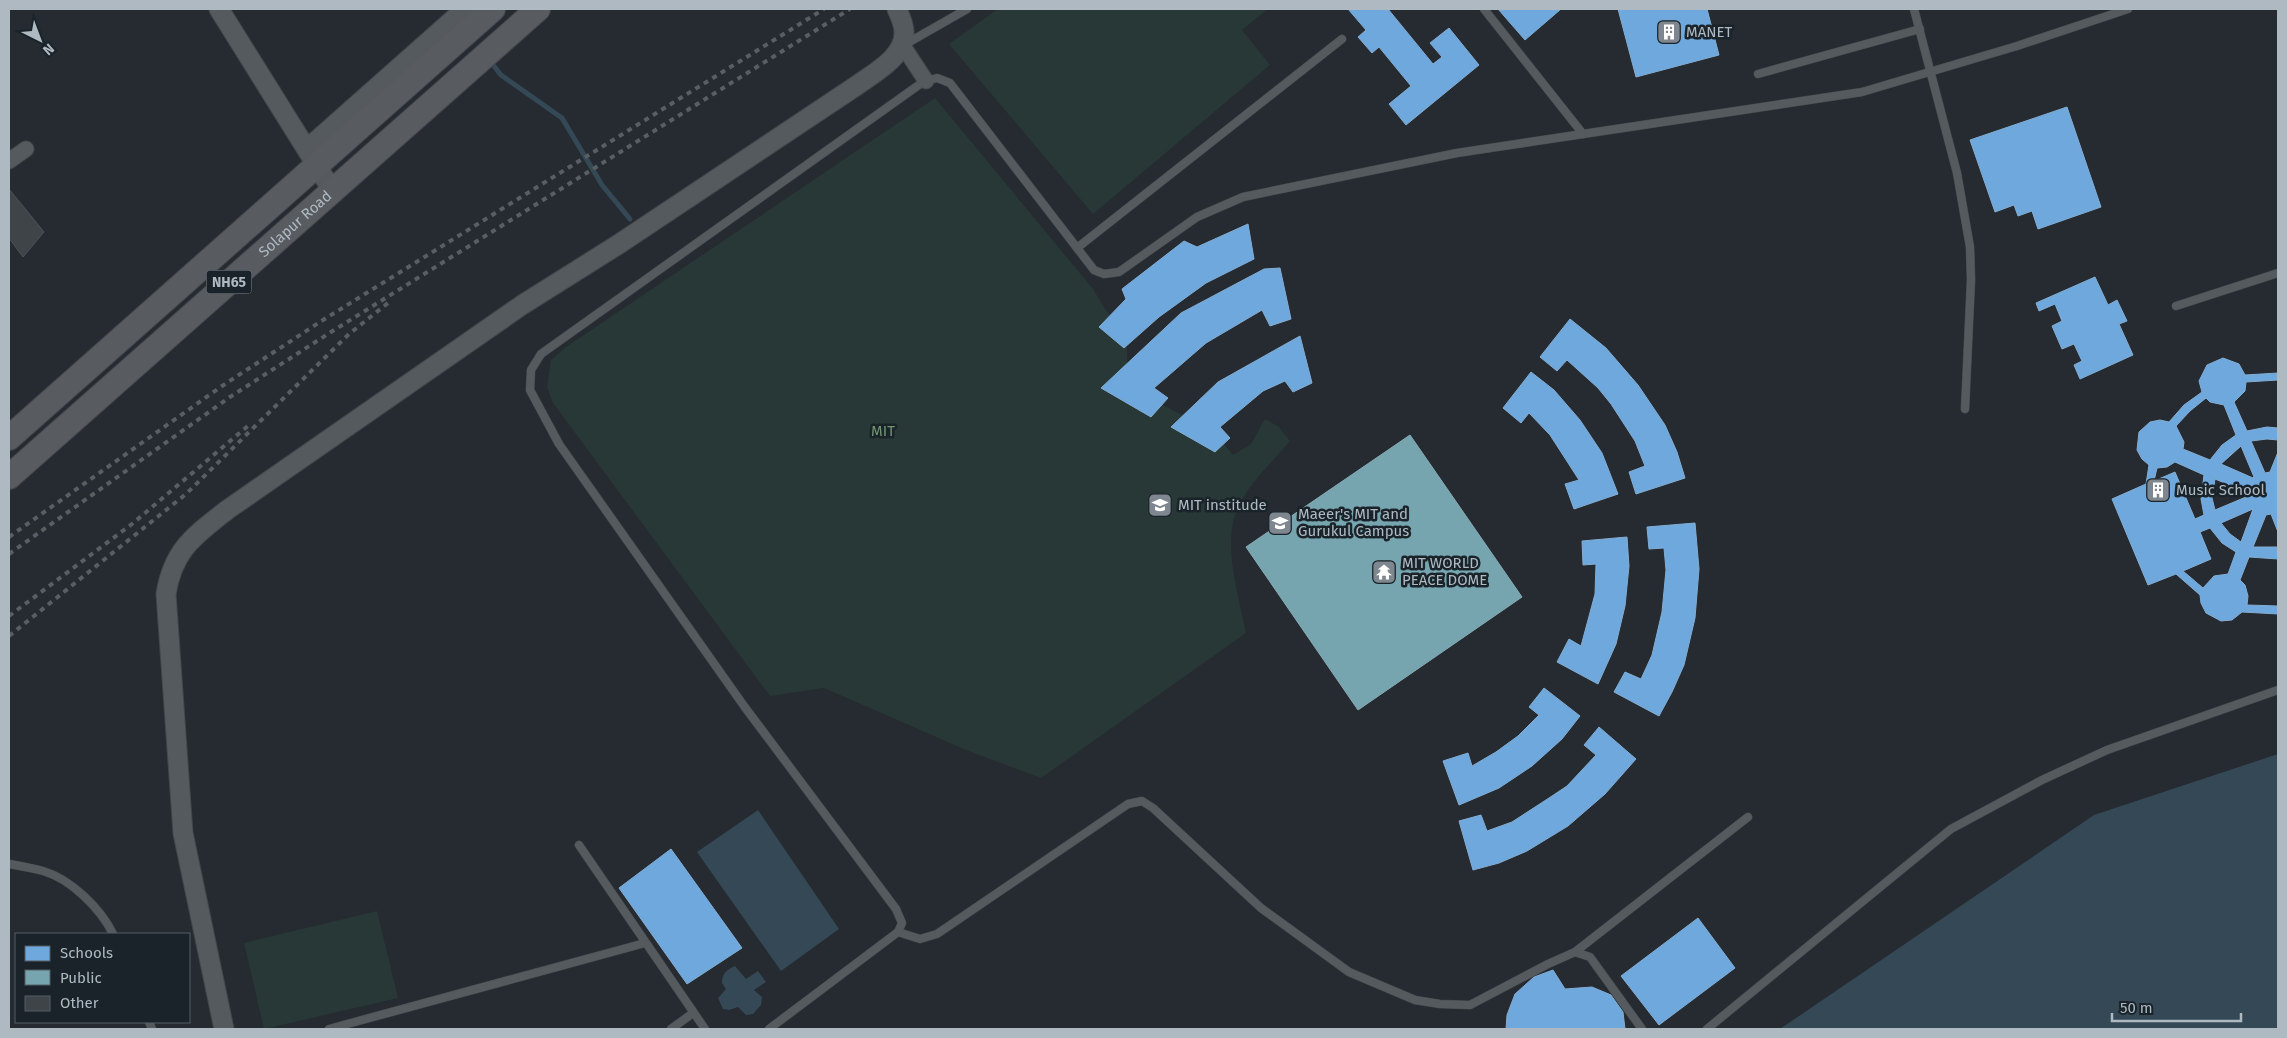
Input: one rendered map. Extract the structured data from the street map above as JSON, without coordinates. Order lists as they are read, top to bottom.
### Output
{
  "streets": {
    "highway": ["Solapur Road", "NH65"]
  },
  "parks": ["MIT"],
  "places": {
    "building": ["MANET", "Music School"],
    "school or university": ["MIT institude", "Maeer's MIT and Gurukul Campus"],
    "temple": ["MIT WORLD PEACE DOME"]
  },
  "legend": ["Schools", "Public", "Other"],
  "scale_bar": "50 m",
  "north": "bottom right"
}
